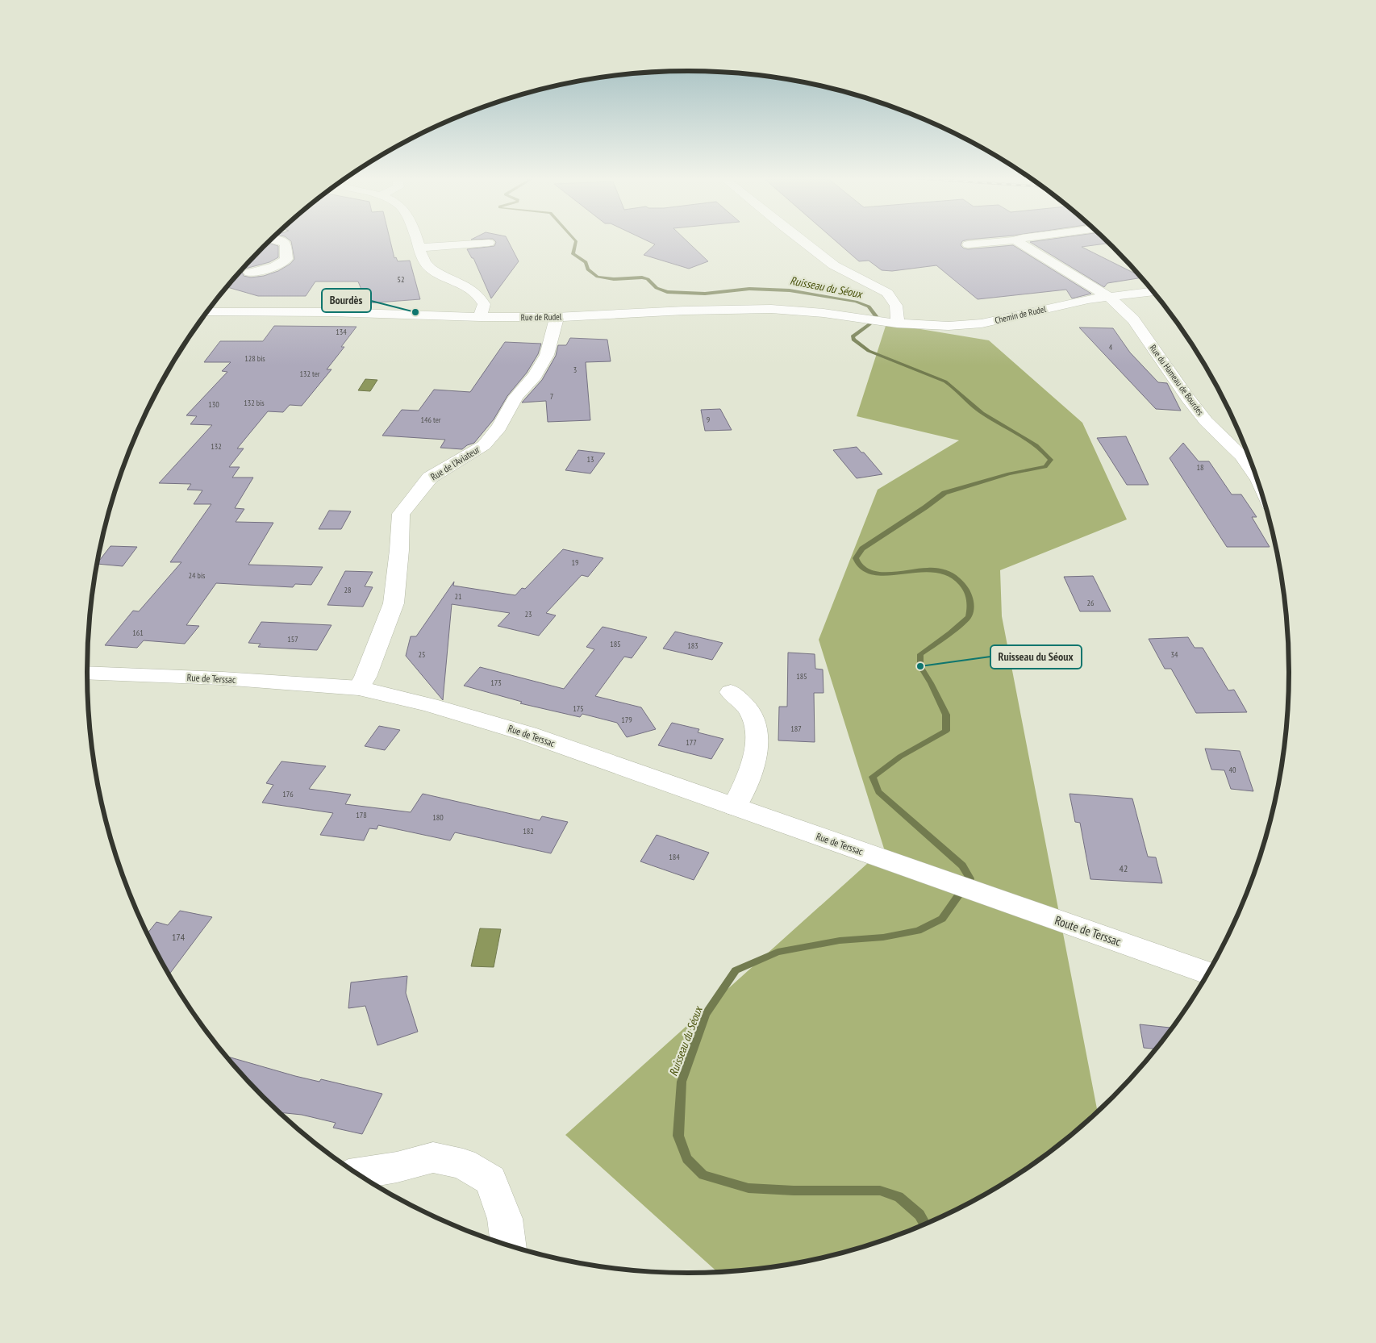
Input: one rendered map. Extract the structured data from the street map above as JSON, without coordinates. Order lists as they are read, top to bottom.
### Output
{
  "streets": {
    "street": [
      "Chemin de Rudel",
      "Rue de Rudel",
      "Rue du Hameau de Bourdes",
      "Rue de l'Aviateur",
      "Rue de Terssac",
      "Route de Terssac"
    ]
  },
  "crossings": [
    ["Chemin de Rudel", "Rue de Rudel"],
    ["Chemin de Rudel", "Rue du Hameau de Bourdes"],
    ["Rue de Rudel", "Rue de l'Aviateur"],
    ["Rue de l'Aviateur", "Rue de Terssac"],
    ["Rue de Terssac", "Route de Terssac"]
  ],
  "water": ["Ruisseau du Séoux"],
  "places": ["Bourdès", "Ruisseau du Séoux"],
  "house_numbers": [
    "52",
    "134",
    "4",
    "128 bis",
    "3",
    "132 ter",
    "7",
    "132 bis",
    "130",
    "146 ter",
    "9",
    "132",
    "13",
    "18",
    "19",
    "24 bis",
    "28",
    "21",
    "26",
    "23",
    "161",
    "157",
    "185",
    "183",
    "25",
    "34",
    "185",
    "173",
    "175",
    "179",
    "187",
    "177",
    "40",
    "176",
    "178",
    "180",
    "182",
    "184",
    "42",
    "174"
  ]
}
